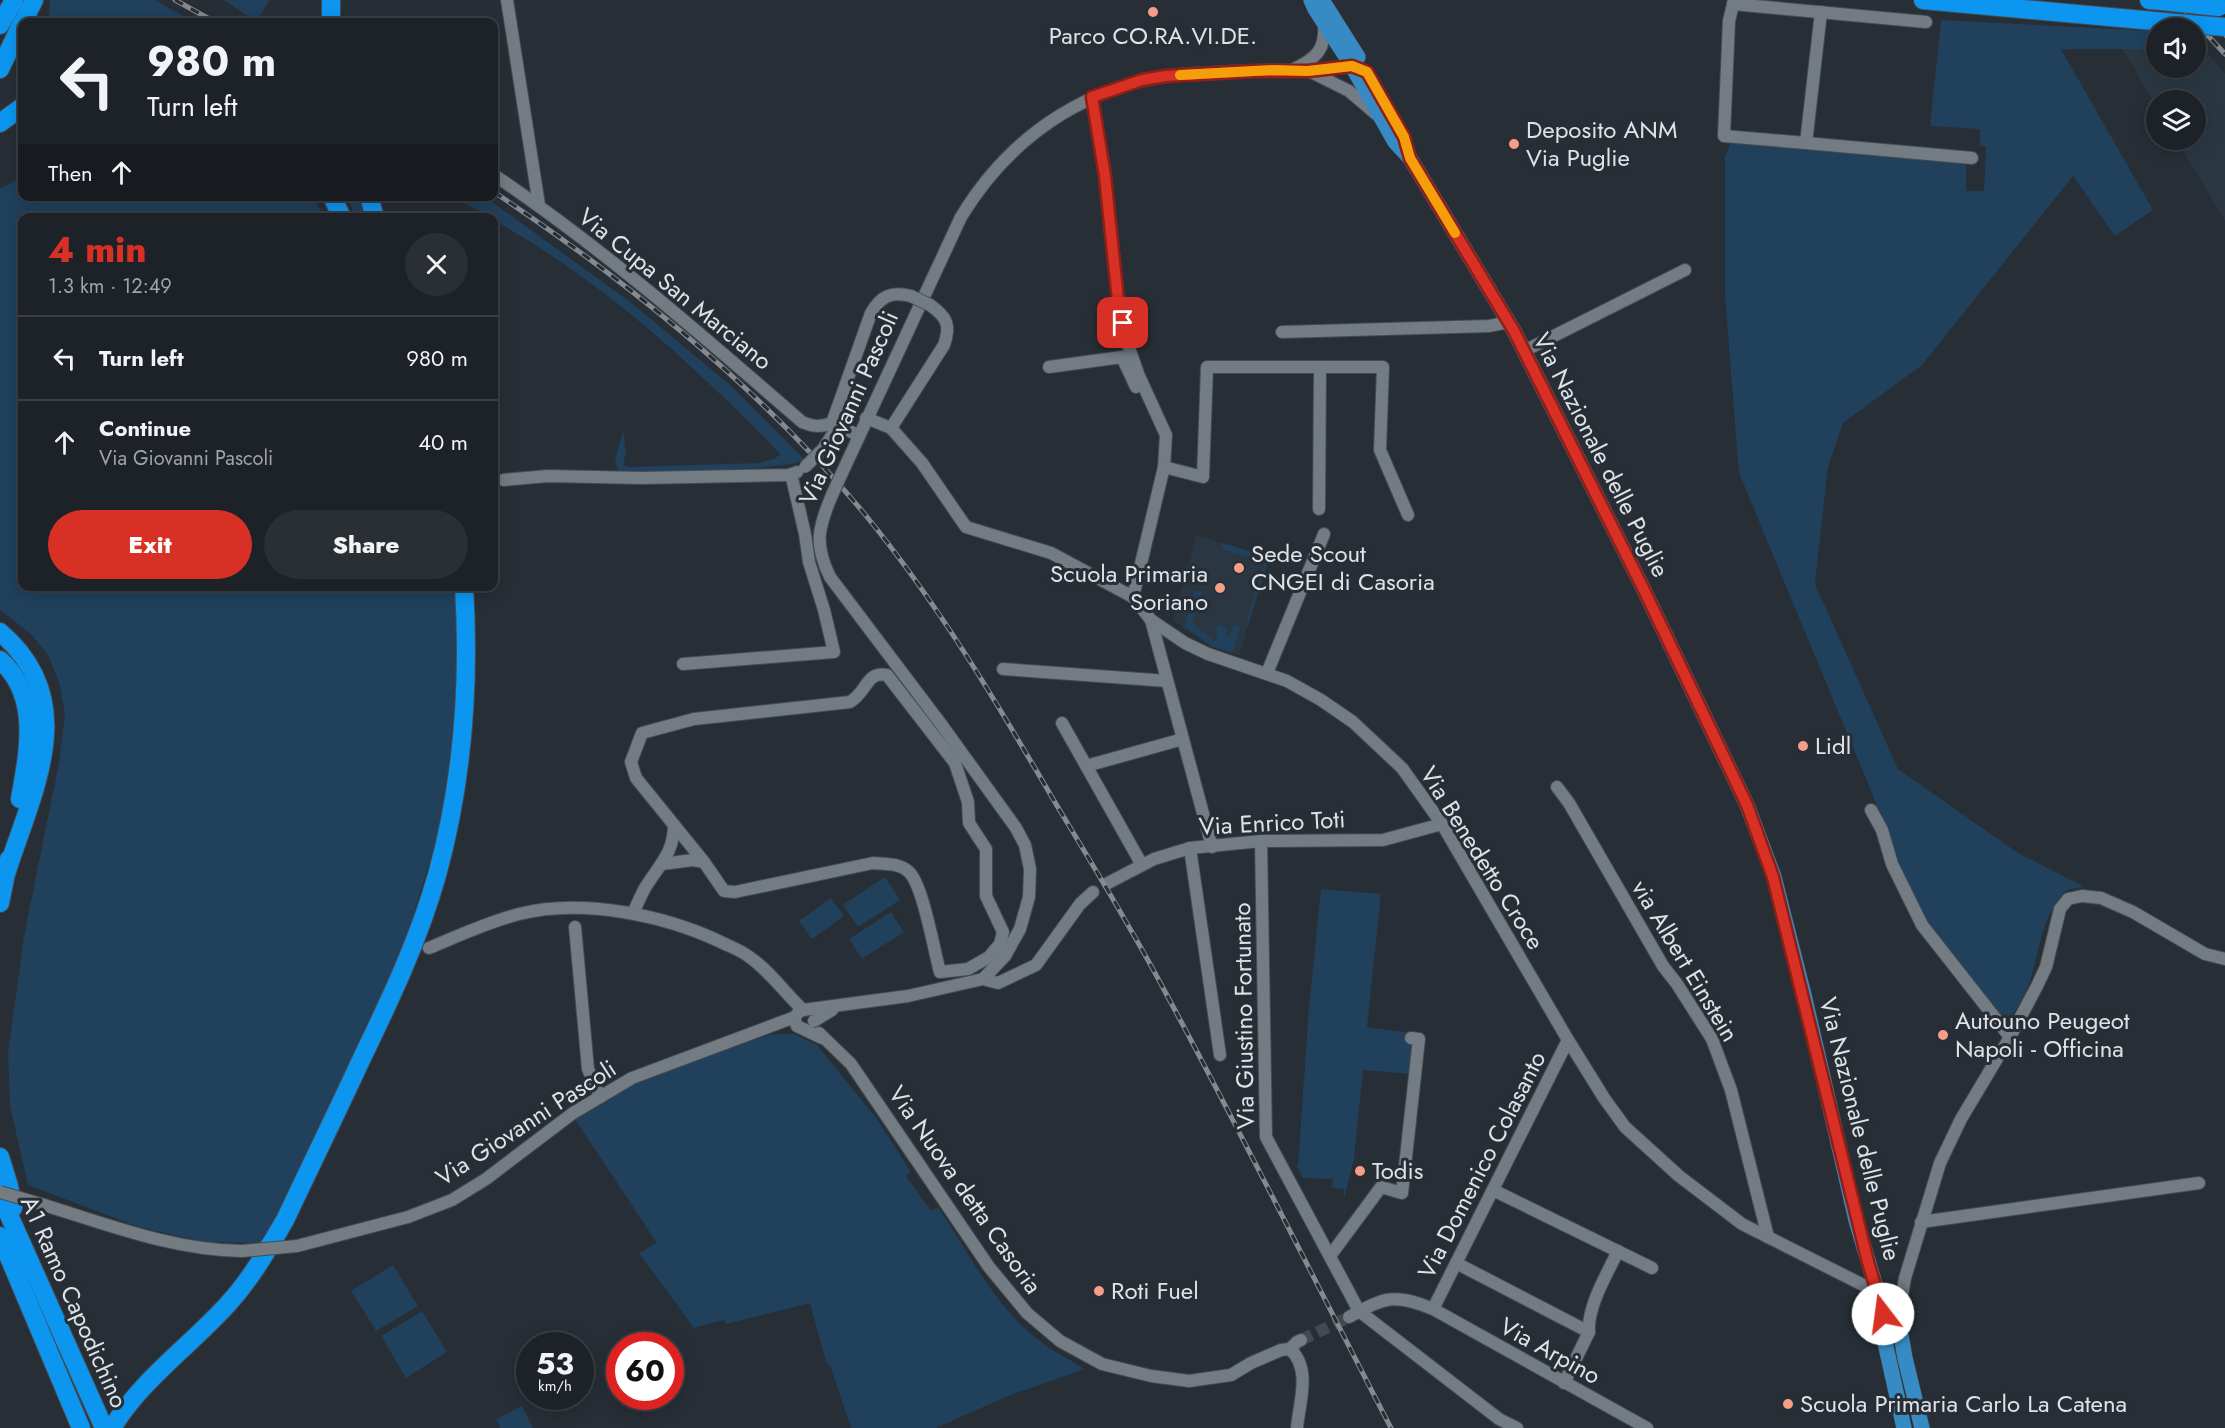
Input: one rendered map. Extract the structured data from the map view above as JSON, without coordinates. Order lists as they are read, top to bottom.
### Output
{
  "streets": {
    "highway": ["A1 Ramo Capodichino"],
    "main road": ["Via Nazionale delle Puglie"],
    "street": [
      "Via Cupa San Marciano",
      "Via Giovanni Pascoli",
      "Via Enrico Toti",
      "Via Benedetto Croce",
      "via Albert Einstein",
      "Via Giustino Fortunato",
      "Via Domenico Colasanto",
      "Via Nuova detta Casoria",
      "Via Arpino"
    ]
  },
  "crossings": [
    ["Via Giovanni Pascoli", "Via Benedetto Croce"],
    ["Via Giovanni Pascoli", "Via Nuova detta Casoria"],
    ["Via Giovanni Pascoli", "A1 Ramo Capodichino"],
    ["Via Nazionale delle Puglie", "Via Benedetto Croce"],
    ["Via Enrico Toti", "Via Benedetto Croce"],
    ["Via Enrico Toti", "Via Giustino Fortunato"],
    ["Via Benedetto Croce", "via Albert Einstein"],
    ["Via Benedetto Croce", "Via Domenico Colasanto"],
    ["Via Giustino Fortunato", "Via Arpino"],
    ["Via Domenico Colasanto", "Via Arpino"]
  ],
  "places": [
    "Parco CO.RA.VI.DE.",
    "Deposito ANM Via Puglie",
    "Sede Scout CNGEI di Casoria",
    "Scuola Primaria Soriano",
    "Lidl",
    "Autouno Peugeot Napoli - Officina",
    "Todis",
    "Roti Fuel",
    "Scuola Primaria Carlo La Catena"
  ],
  "page": {
    "turn": ["980 m", "Turn left"],
    "then": "Then",
    "heading": ["4 min", "1.3 km · 12:49"],
    "list": [
      {
        "name": "Turn left",
        "value": "980 m"
      },
      {
        "name": "Continue",
        "note": "Via Giovanni Pascoli",
        "value": "40 m"
      }
    ],
    "buttons": ["Exit", "Share"],
    "speed": "53 km/h",
    "limit": "60"
  }
}
